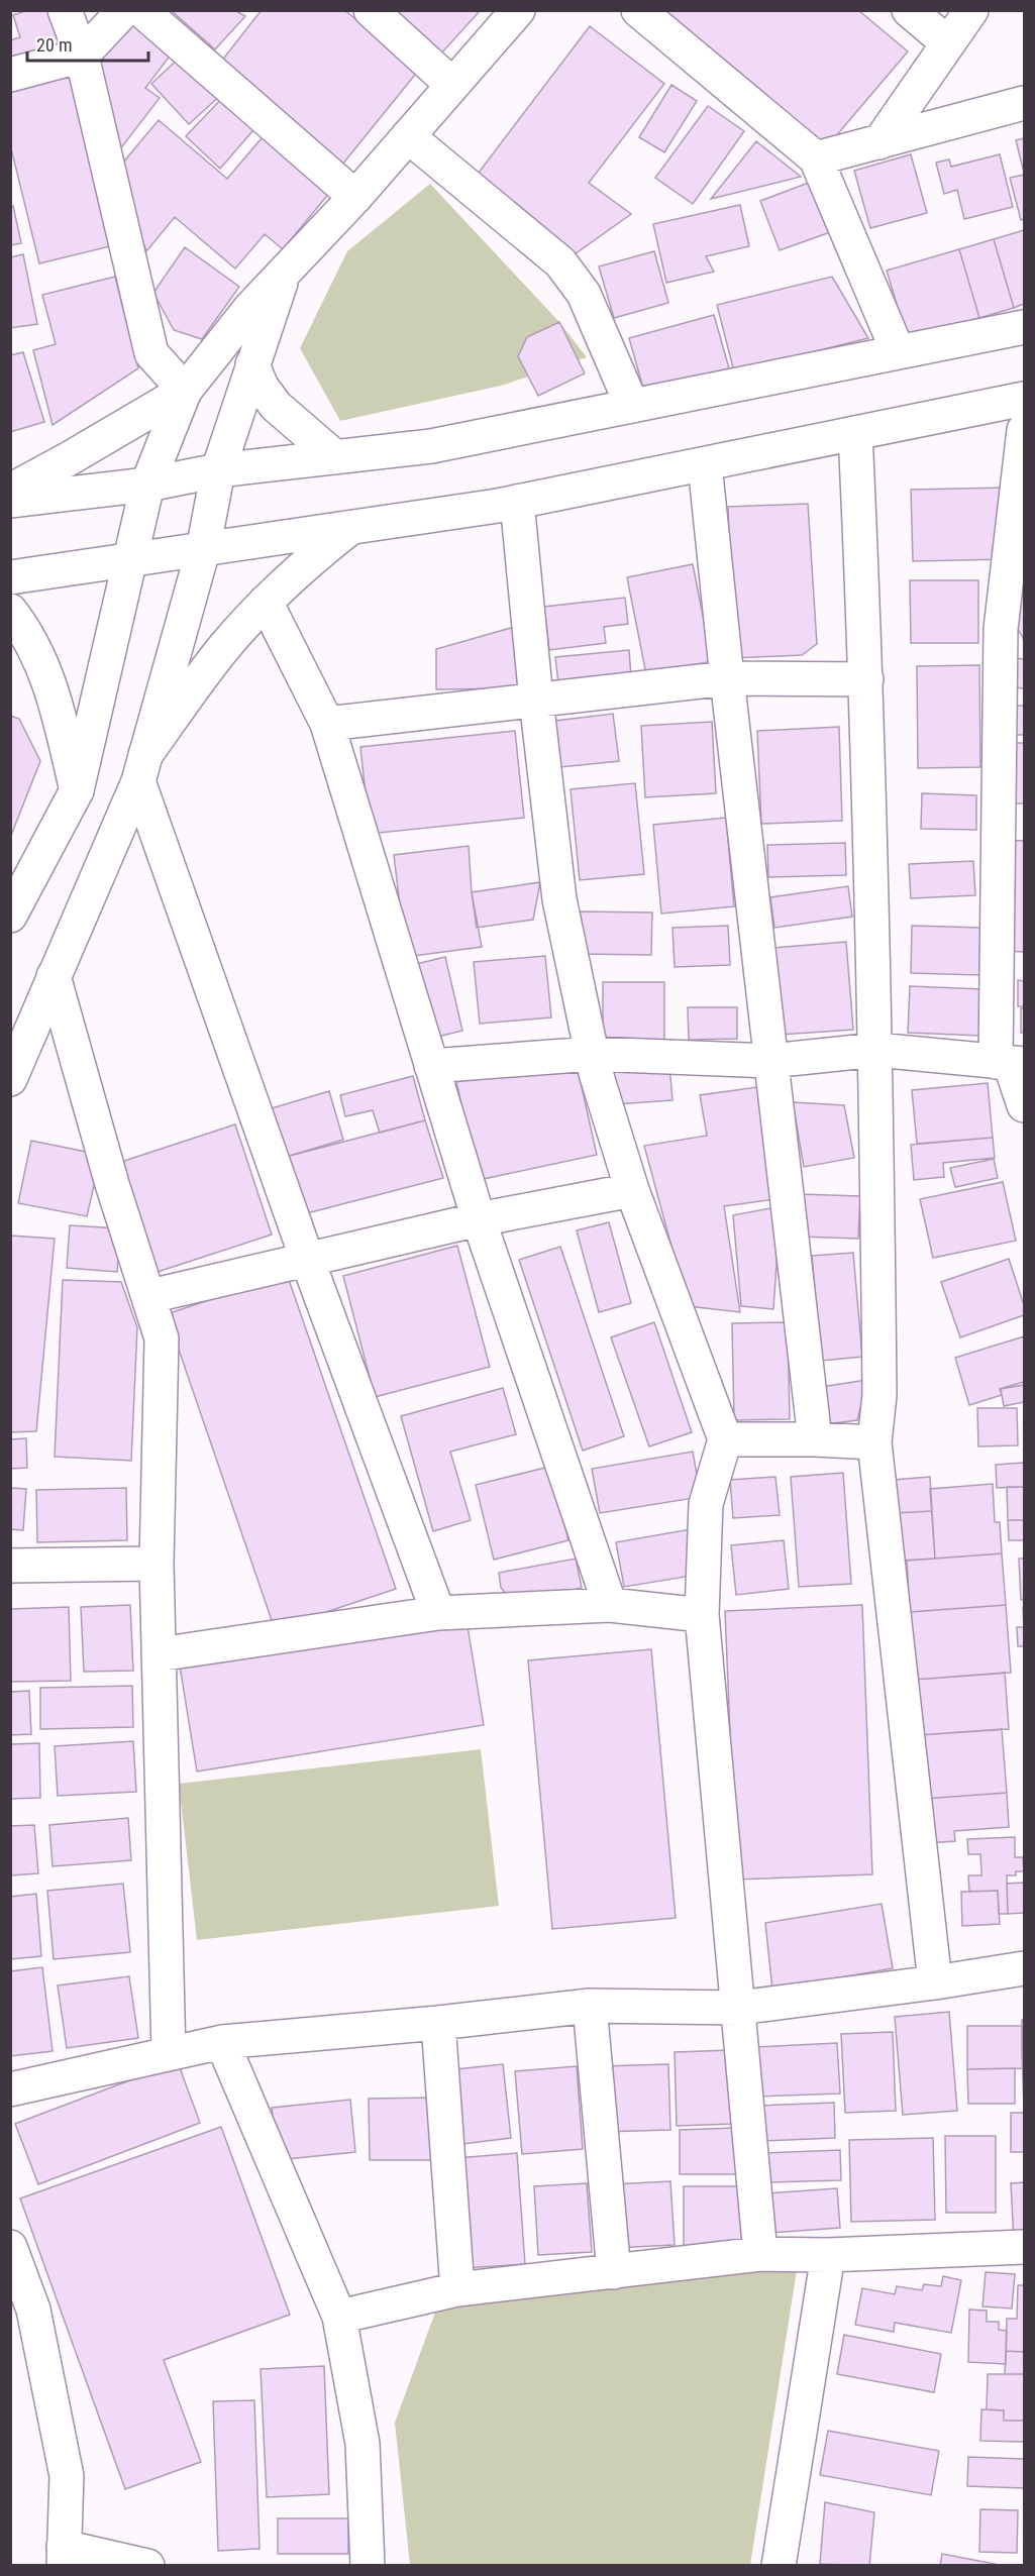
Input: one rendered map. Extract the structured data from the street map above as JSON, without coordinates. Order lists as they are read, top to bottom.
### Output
{
  "scale_bar": "20 m"
}
